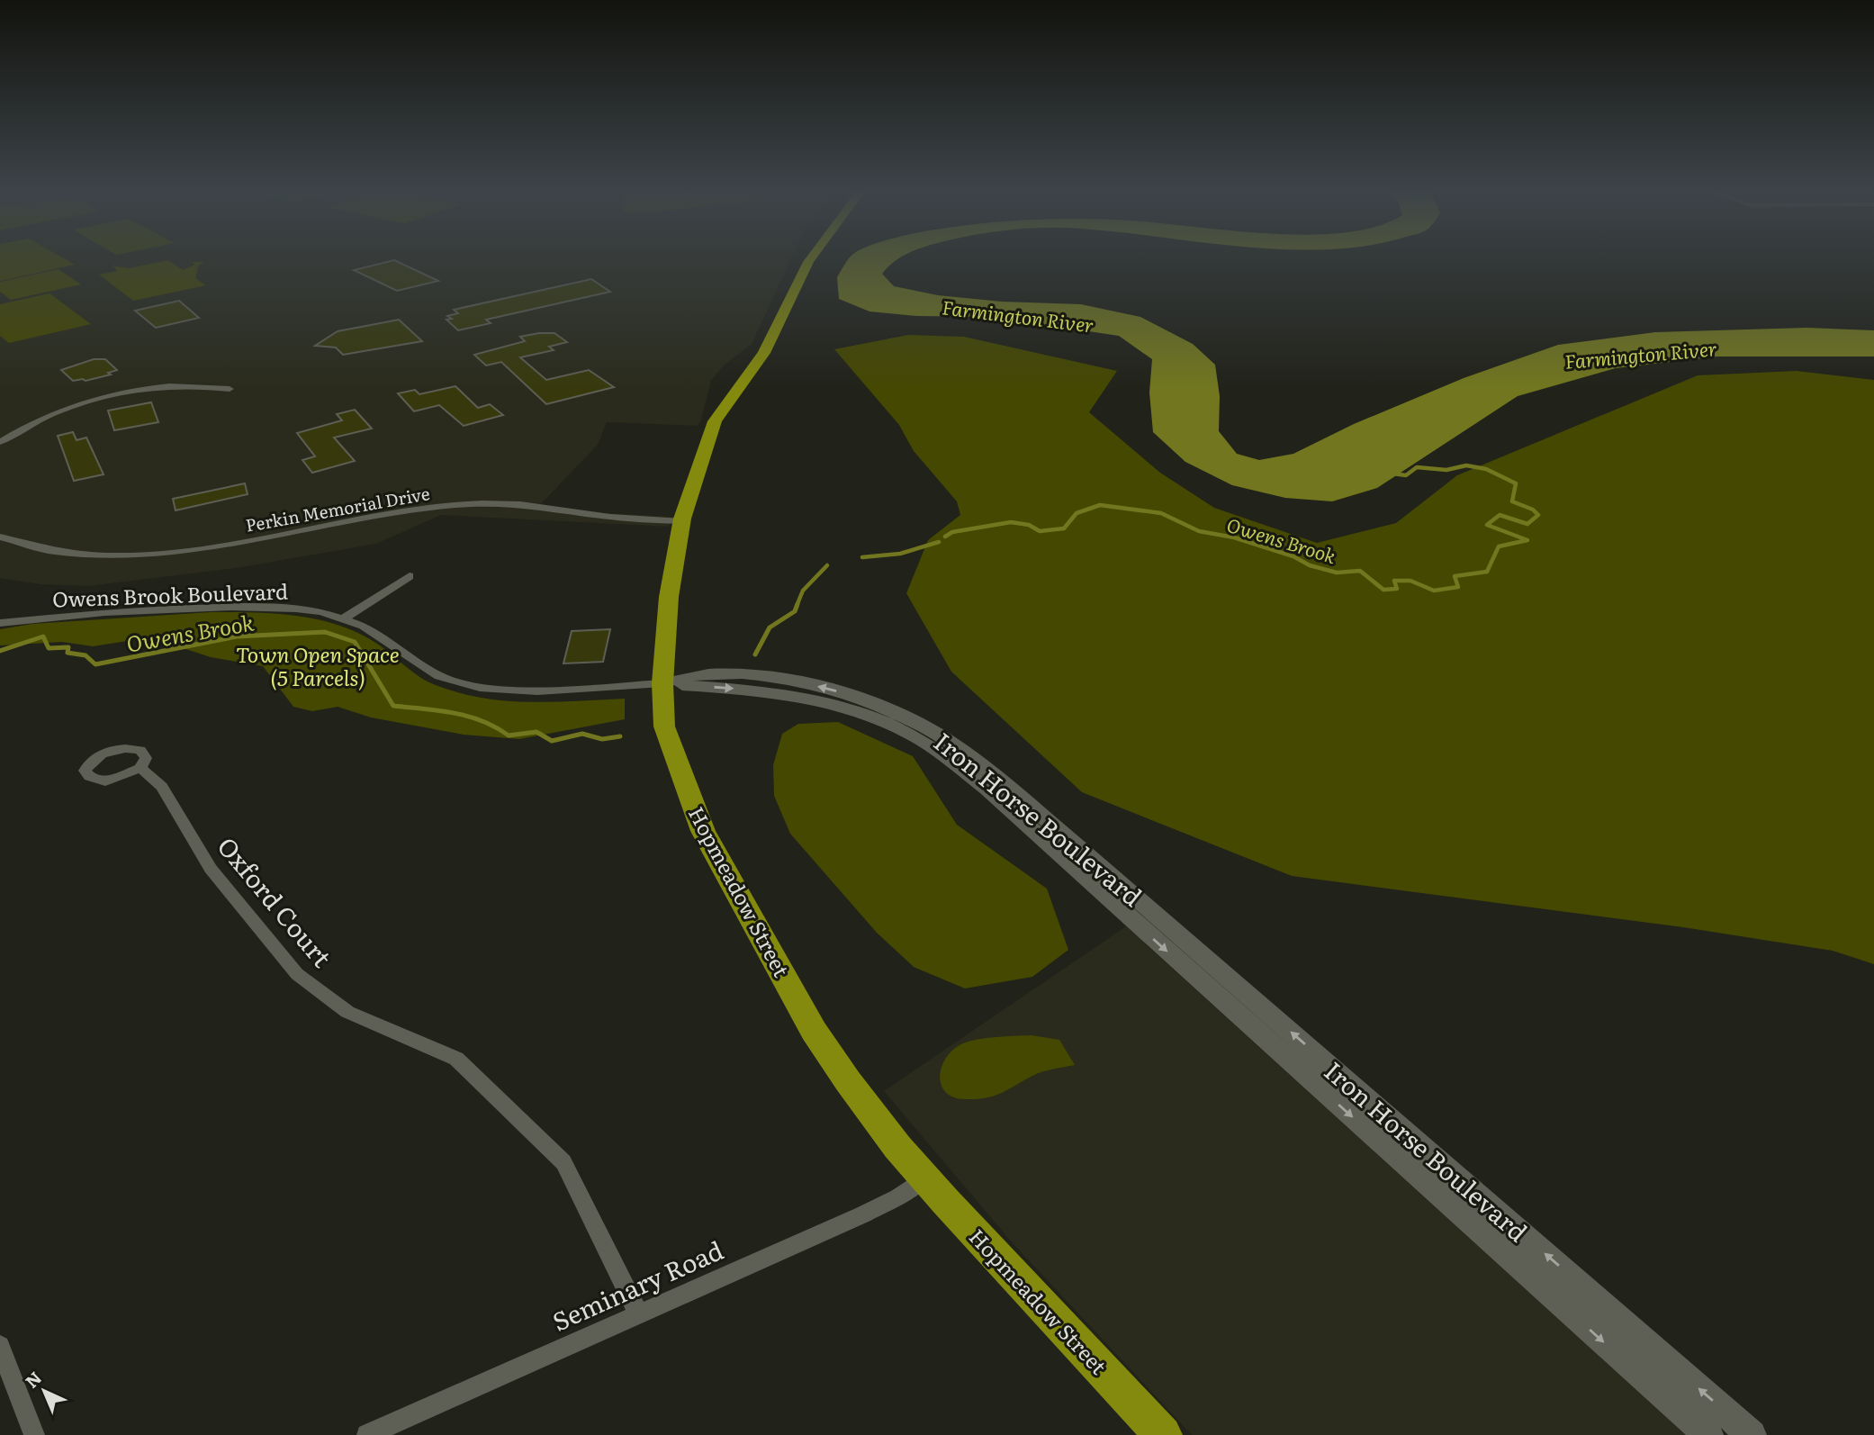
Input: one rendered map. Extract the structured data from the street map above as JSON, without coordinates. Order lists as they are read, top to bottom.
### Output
{
  "streets": {
    "highway": ["Hopmeadow Street"],
    "street": [
      "Perkin Memorial Drive",
      "Owens Brook Boulevard",
      "Iron Horse Boulevard",
      "Oxford Court",
      "Seminary Road"
    ]
  },
  "crossings": [
    ["Perkin Memorial Drive", "Hopmeadow Street"],
    ["Owens Brook Boulevard", "Iron Horse Boulevard"],
    ["Owens Brook Boulevard", "Hopmeadow Street"],
    ["Iron Horse Boulevard", "Hopmeadow Street"],
    ["Hopmeadow Street", "Seminary Road"],
    ["Oxford Court", "Seminary Road"]
  ],
  "water": ["Farmington River", "Owens Brook"],
  "parks": ["Town Open Space (5 Parcels)"],
  "north": "top left"
}
